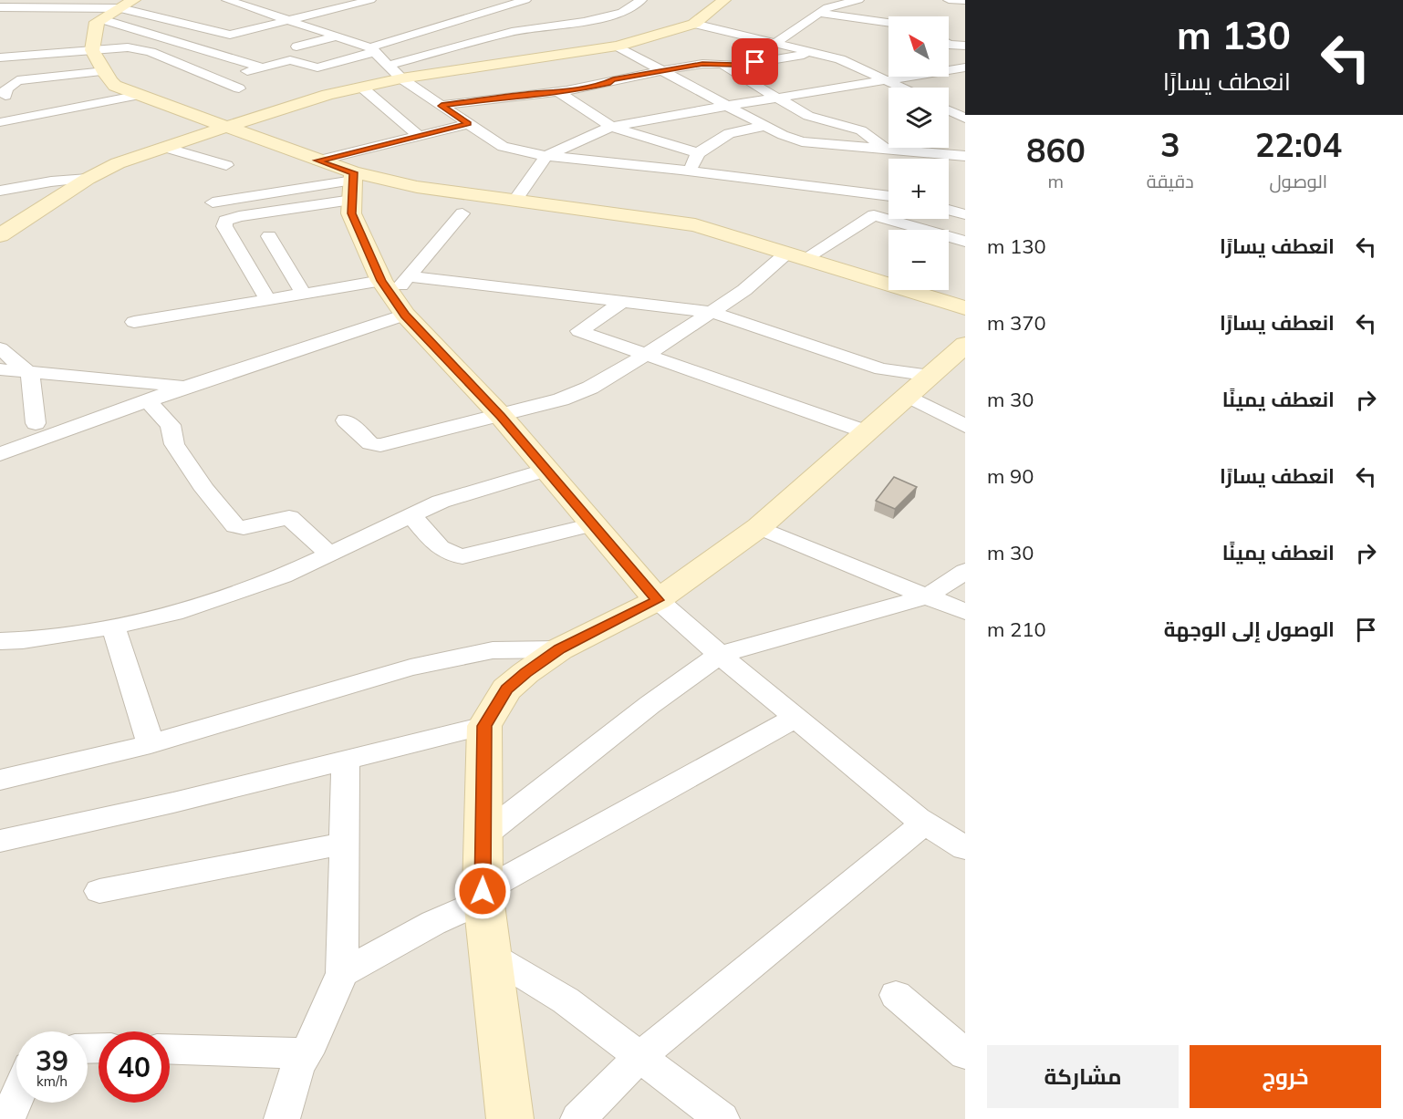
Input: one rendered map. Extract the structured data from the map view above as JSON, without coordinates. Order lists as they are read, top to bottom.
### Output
{
  "north": "top left",
  "page": {
    "turn": ["130 m", "انعطف يسارًا"],
    "map_buttons": ["+", "−"],
    "eta": [
      "22:04",
      "الوصول",
      "3",
      "دقيقة",
      "860",
      "m"
    ],
    "list": [
      {
        "name": "انعطف يسارًا",
        "value": "130 m"
      },
      {
        "name": "انعطف يسارًا",
        "value": "370 m"
      },
      {
        "name": "انعطف يمينًا",
        "value": "30 m"
      },
      {
        "name": "انعطف يسارًا",
        "value": "90 m"
      },
      {
        "name": "انعطف يمينًا",
        "value": "30 m"
      },
      {
        "name": "الوصول إلى الوجهة",
        "value": "210 m"
      }
    ],
    "speed": "39 km/h",
    "limit": "40",
    "buttons": ["خروج", "مشاركة"]
  }
}
